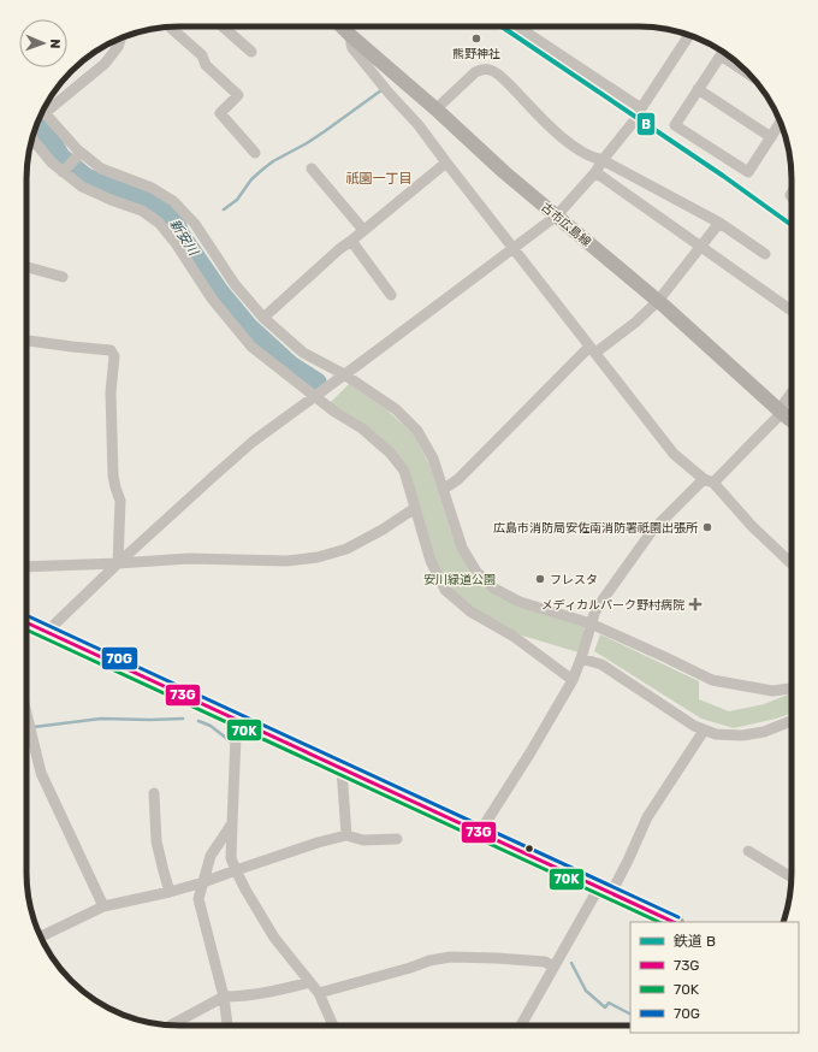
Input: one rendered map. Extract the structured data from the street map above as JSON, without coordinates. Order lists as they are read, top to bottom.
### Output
{
  "streets": {
    "main road": ["古市広島線"]
  },
  "districts": ["祇園一丁目"],
  "water": ["新安川"],
  "parks": ["安川緑道公園"],
  "places": {
    "other": ["熊野神社", "広島市消防局安佐南消防署祇園出張所", "フレスタ"],
    "health": ["メディカルパーク野村病院"]
  },
  "lines": [
    "rail line B",
    "transit line 70G",
    "transit line 73G",
    "transit line 70K"
  ],
  "legend": [
    "鉄道 B",
    "73G",
    "70K",
    "70G"
  ],
  "north": "right"
}
